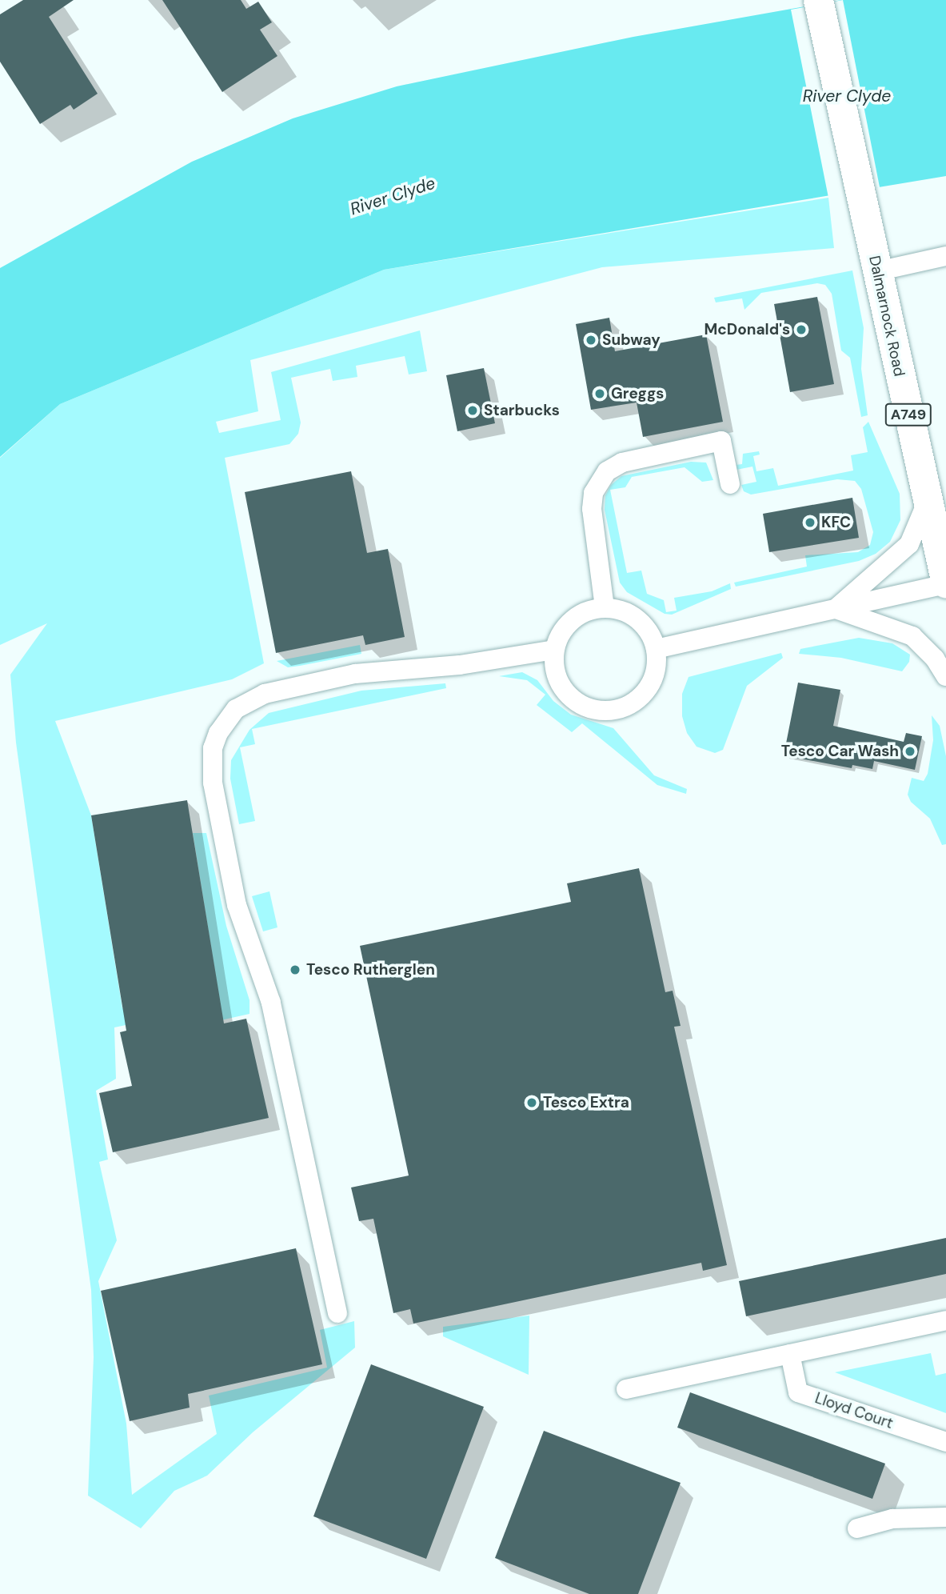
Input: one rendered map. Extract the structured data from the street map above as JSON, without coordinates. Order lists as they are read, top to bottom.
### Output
{
  "streets": {
    "main road": ["Dalmarnock Road", "A749"],
    "street": ["Lloyd Court"]
  },
  "crossings": [
    ["Dalmarnock Road", "A749"]
  ],
  "water": ["River Clyde"],
  "places": [
    "McDonald's",
    "Subway",
    "Greggs",
    "Starbucks",
    "KFC",
    "Tesco Car Wash",
    "Tesco Rutherglen",
    "Tesco Extra"
  ]
}
